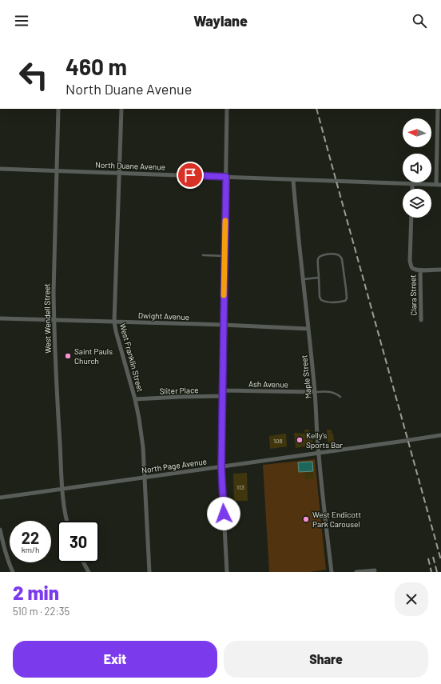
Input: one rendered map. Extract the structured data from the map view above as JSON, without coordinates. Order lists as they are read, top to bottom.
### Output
{
  "streets": {
    "street": [
      "North Duane Avenue",
      "Clara Street",
      "Dwight Avenue",
      "West Wendell Street",
      "West Franklin Street",
      "Maple Street",
      "Ash Avenue",
      "Sliter Place",
      "North Page Avenue"
    ]
  },
  "crossings": [
    ["North Duane Avenue", "West Wendell Street"],
    ["North Duane Avenue", "West Franklin Street"],
    ["North Duane Avenue", "Maple Street"],
    ["Dwight Avenue", "West Wendell Street"],
    ["Dwight Avenue", "West Franklin Street"],
    ["Dwight Avenue", "Maple Street"],
    ["West Wendell Street", "North Page Avenue"],
    ["West Franklin Street", "Sliter Place"],
    ["West Franklin Street", "North Page Avenue"],
    ["Maple Street", "Ash Avenue"],
    ["Maple Street", "North Page Avenue"]
  ],
  "places": ["Saint Pauls Church", "Kelly's Sports Bar", "West Endicott Park Carousel"],
  "house_numbers": ["106", "113"],
  "north": "left",
  "page": {
    "header": "Waylane",
    "turn": ["460 m", "North Duane Avenue"],
    "speed": "22 km/h",
    "limit": "30",
    "heading": ["2 min", "510 m · 22:35"],
    "buttons": ["Exit", "Share"]
  }
}
